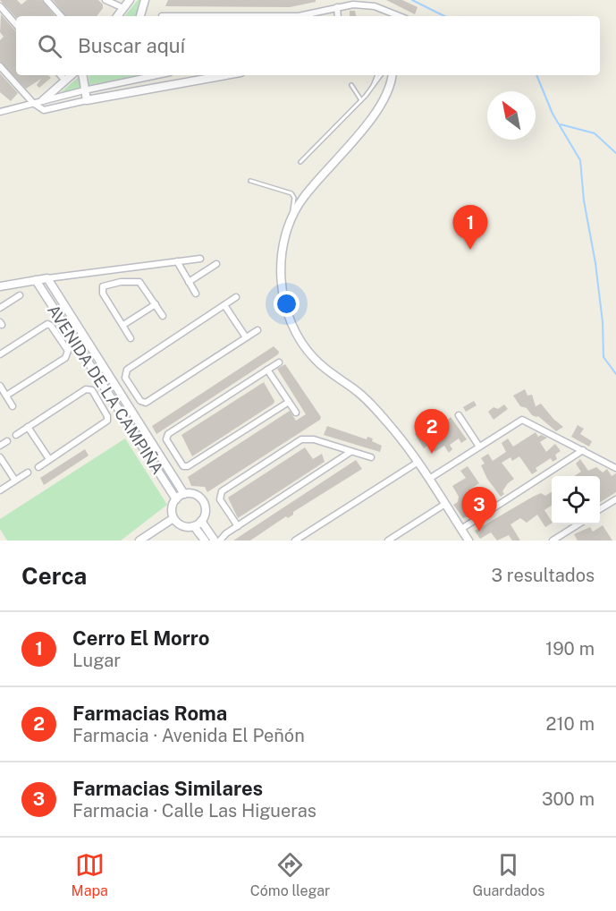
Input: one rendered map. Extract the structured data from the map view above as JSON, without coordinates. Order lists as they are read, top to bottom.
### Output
{
  "streets": {
    "street": ["AVENIDA DE LA CAMPIÑA"]
  },
  "north": "top left",
  "page": {
    "search": "Buscar aquí",
    "pins": ["1", "2", "3"],
    "heading": ["Cerca", "3 resultados"],
    "list": [
      {
        "mark": "1",
        "name": "Cerro El Morro",
        "note": "Lugar",
        "value": "190 m"
      },
      {
        "mark": "2",
        "name": "Farmacias Roma",
        "note": "Farmacia · Avenida El Peñón",
        "value": "210 m"
      },
      {
        "mark": "3",
        "name": "Farmacias Similares",
        "note": "Farmacia · Calle Las Higueras",
        "value": "300 m"
      }
    ],
    "nav": ["Mapa", "Cómo llegar", "Guardados"]
  }
}
